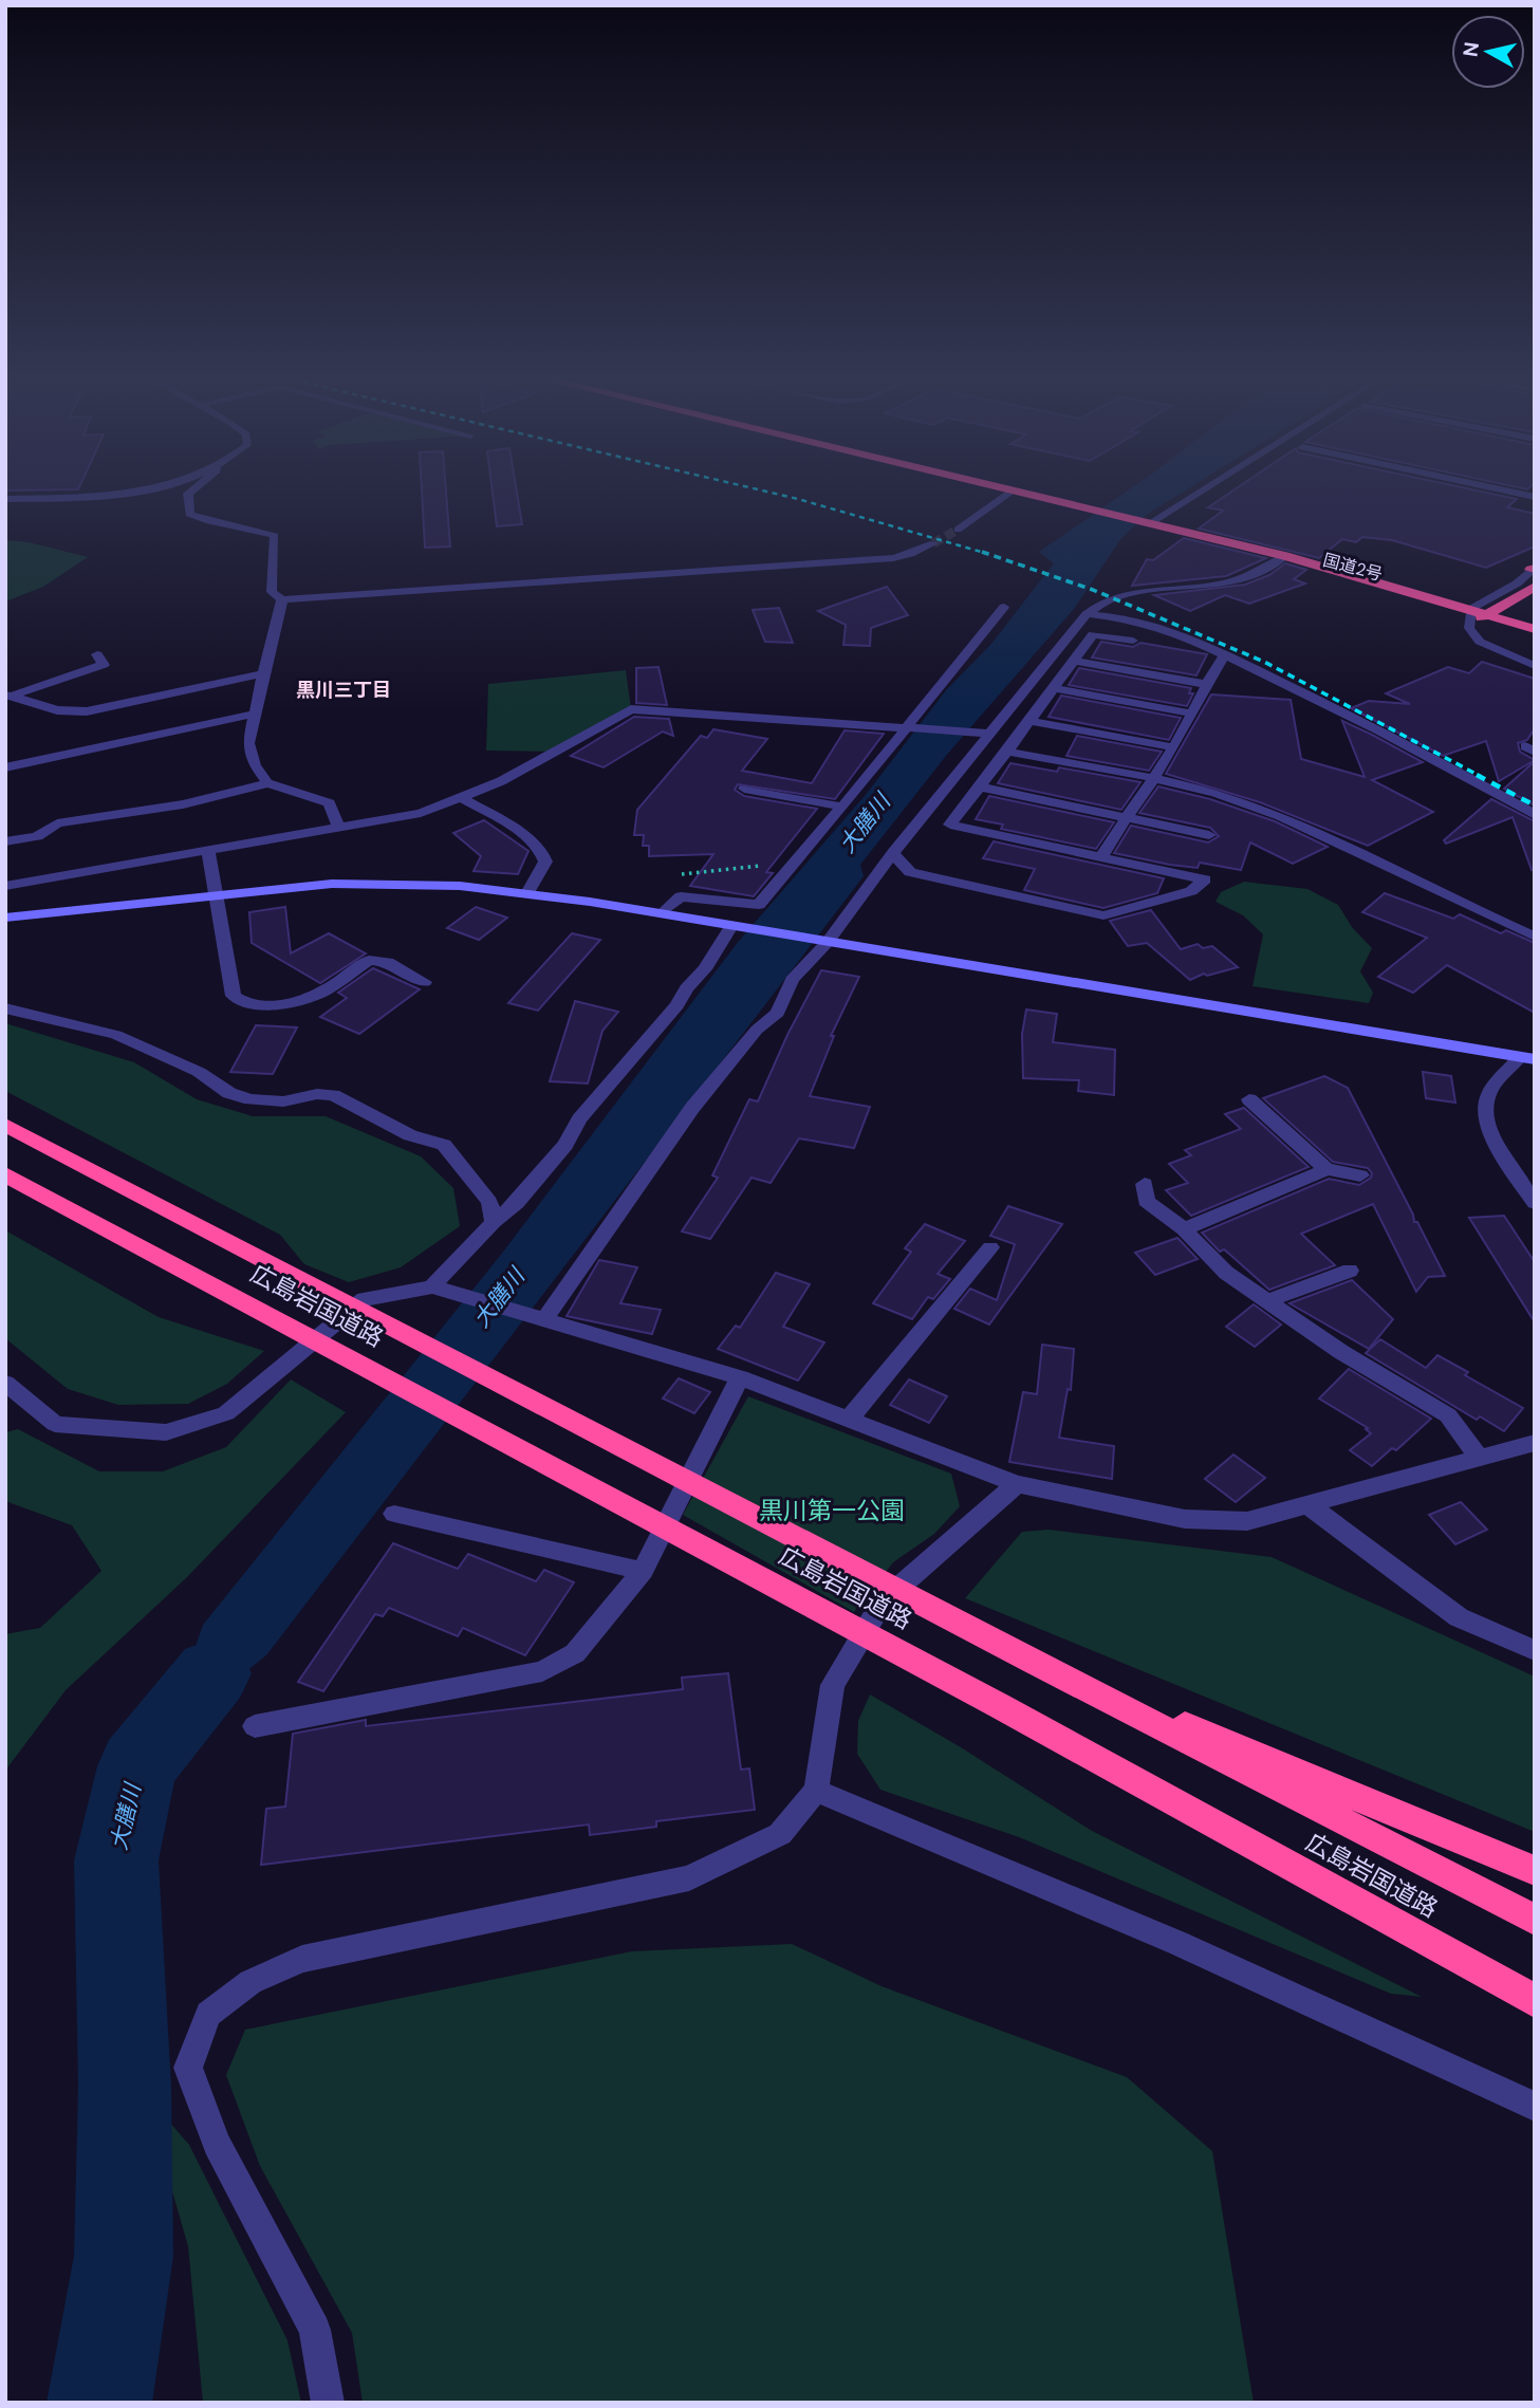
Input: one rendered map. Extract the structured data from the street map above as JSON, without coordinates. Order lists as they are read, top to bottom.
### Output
{
  "streets": {
    "highway": ["国道2号", "広島岩国道路"]
  },
  "districts": ["黒川三丁目"],
  "water": ["大膳川"],
  "parks": ["黒川第一公園"],
  "north": "left"
}
